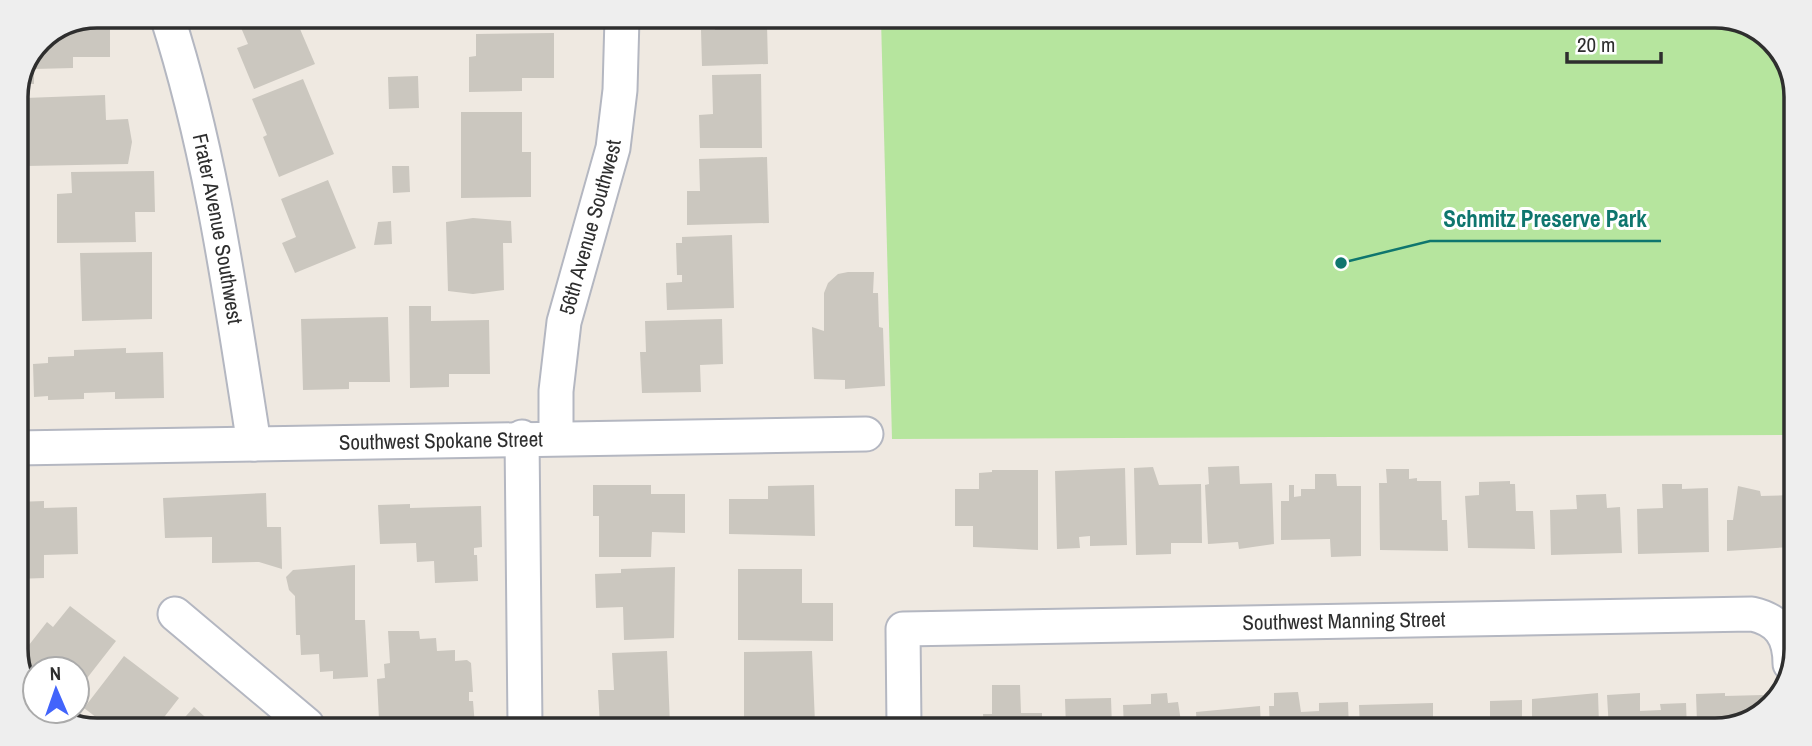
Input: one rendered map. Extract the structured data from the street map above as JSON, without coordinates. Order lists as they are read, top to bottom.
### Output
{
  "streets": {
    "street": [
      "56th Avenue Southwest",
      "Frater Avenue Southwest",
      "Southwest Spokane Street",
      "Southwest Manning Street"
    ]
  },
  "crossings": [
    ["56th Avenue Southwest", "Southwest Spokane Street"],
    ["Frater Avenue Southwest", "Southwest Spokane Street"]
  ],
  "places": ["Schmitz Preserve Park"],
  "scale_bar": "20 m",
  "north": "top"
}
